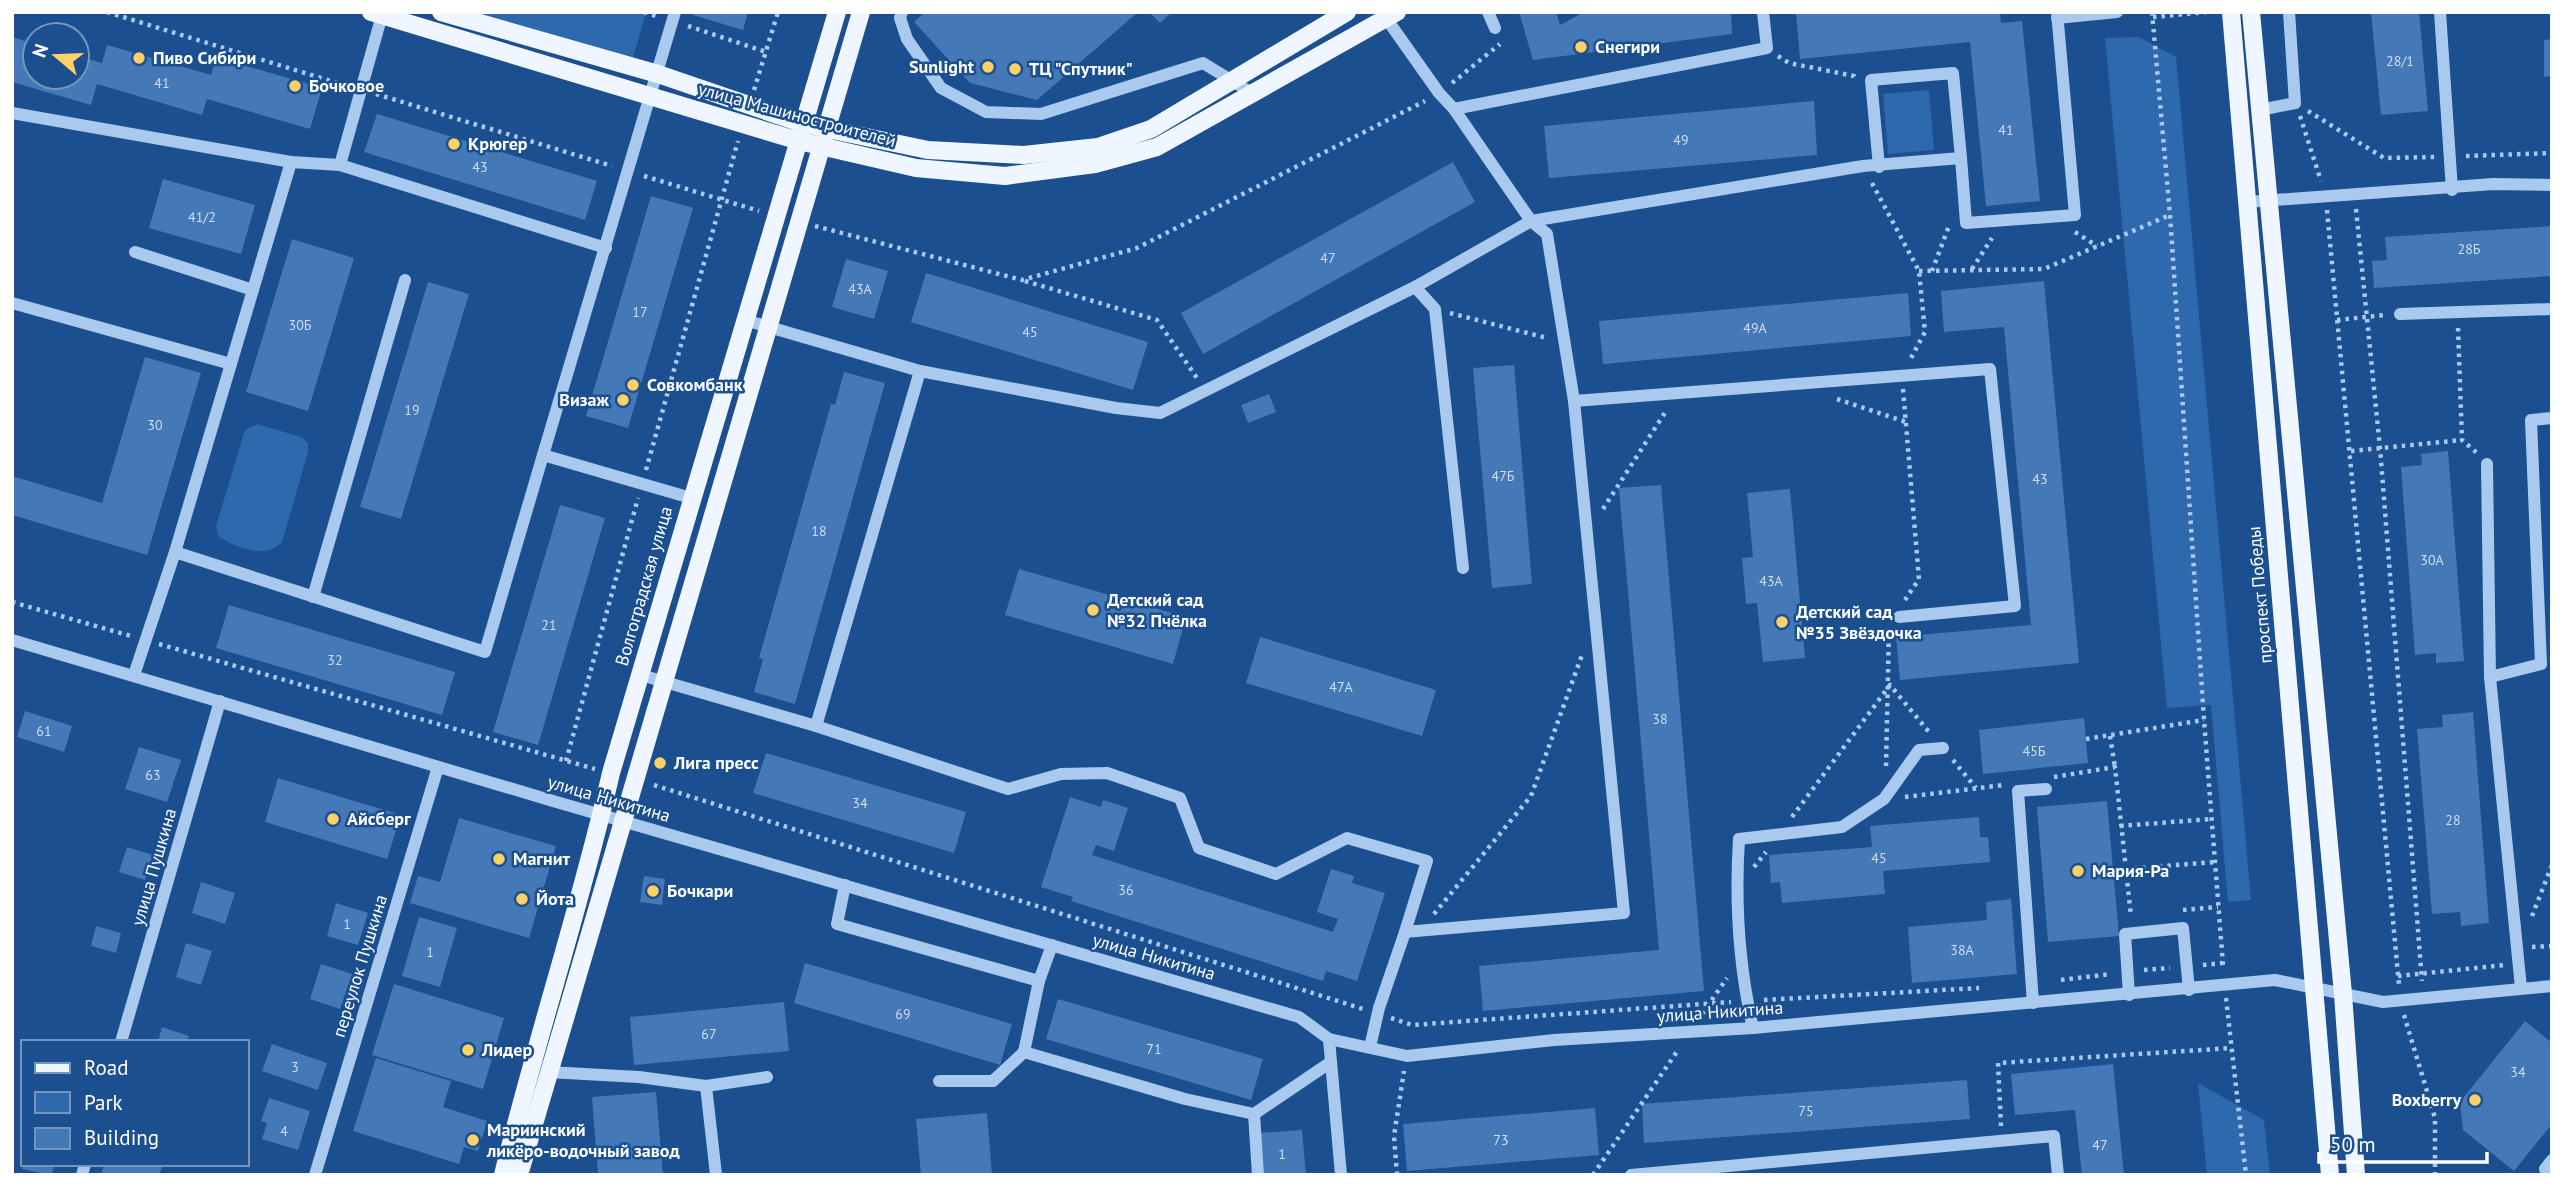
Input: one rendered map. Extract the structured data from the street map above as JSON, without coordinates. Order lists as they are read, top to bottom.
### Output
{
  "streets": {
    "main road": ["улица Машиностроителей", "Волгоградская улица", "проспект Победы"],
    "street": ["улица Никитина", "улица Пушкина", "переулок Пушкина"]
  },
  "crossings": [
    ["улица Машиностроителей", "Волгоградская улица"],
    ["Волгоградская улица", "улица Никитина"],
    ["проспект Победы", "улица Никитина"],
    ["улица Никитина", "улица Пушкина"],
    ["улица Никитина", "переулок Пушкина"]
  ],
  "places": [
    "Снегири",
    "Пиво Сибири",
    "Sunlight",
    "ТЦ \"Спутник\"",
    "Бочковое",
    "Крюгер",
    "Совкомбанк",
    "Визаж",
    "Детский сад №32 Пчёлка",
    "Детский сад №35 Звёздочка",
    "Лига пресс",
    "Айсберг",
    "Магнит",
    "Мария-Ра",
    "Бочкари",
    "Йота",
    "Лидер",
    "Boxberry",
    "Мариинский ликёро-водочный завод"
  ],
  "house_numbers": [
    "28/1",
    "41",
    "41",
    "49",
    "43",
    "41/2",
    "28Б",
    "47",
    "43А",
    "17",
    "30Б",
    "49А",
    "45",
    "19",
    "30",
    "47Б",
    "43",
    "18",
    "30А",
    "43А",
    "21",
    "32",
    "47А",
    "38",
    "61",
    "45Б",
    "63",
    "34",
    "28",
    "45",
    "36",
    "1",
    "38А",
    "1",
    "69",
    "67",
    "71",
    "3",
    "34",
    "75",
    "4",
    "73",
    "47",
    "1"
  ],
  "legend": ["Road", "Park", "Building"],
  "scale_bar": "50 m",
  "north": "left"
}
